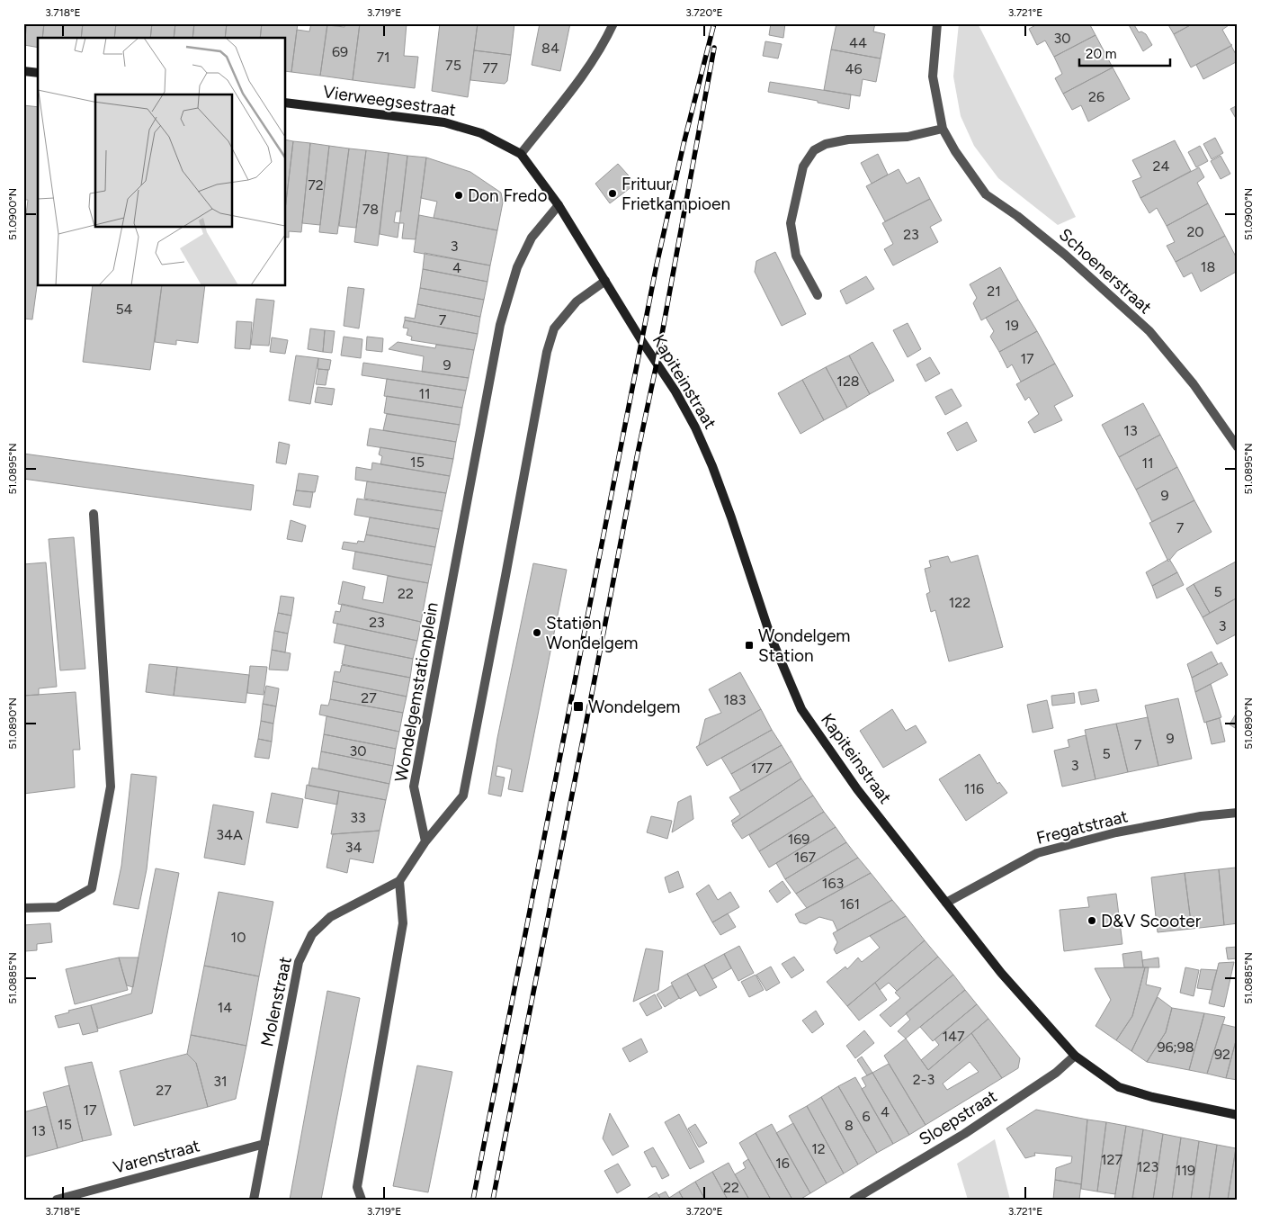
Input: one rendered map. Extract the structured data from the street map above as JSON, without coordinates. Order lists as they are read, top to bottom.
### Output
{
  "streets": {
    "street": [
      "Vierweegsestraat",
      "Schoenerstraat",
      "Kapiteinstraat",
      "Wondelgemstationplein",
      "Fregatstraat",
      "Molenstraat",
      "Sloepstraat",
      "Varenstraat"
    ]
  },
  "crossings": [
    ["Vierweegsestraat", "Kapiteinstraat"],
    ["Vierweegsestraat", "Wondelgemstationplein"],
    ["Kapiteinstraat", "Fregatstraat"],
    ["Kapiteinstraat", "Sloepstraat"],
    ["Wondelgemstationplein", "Molenstraat"],
    ["Molenstraat", "Varenstraat"]
  ],
  "places": {
    "other": [
      "Frituur Frietkampioen",
      "Don Fredo",
      "Station Wondelgem",
      "D&V Scooter"
    ],
    "transit": ["Wondelgem Station", "Wondelgem"]
  },
  "house_numbers": [
    "30",
    "44",
    "84",
    "69",
    "71",
    "75",
    "77",
    "46",
    "26",
    "24",
    "72",
    "78",
    "20",
    "23",
    "3",
    "18",
    "4",
    "21",
    "54",
    "7",
    "19",
    "17",
    "9",
    "128",
    "11",
    "13",
    "15",
    "11",
    "9",
    "7",
    "5",
    "22",
    "122",
    "23",
    "3",
    "27",
    "183",
    "9",
    "7",
    "30",
    "5",
    "3",
    "177",
    "116",
    "33",
    "34A",
    "169",
    "34",
    "167",
    "163",
    "161",
    "10",
    "14",
    "147",
    "96;98",
    "92",
    "2-3",
    "31",
    "27",
    "17",
    "4",
    "6",
    "15",
    "8",
    "13",
    "12",
    "127",
    "16",
    "123",
    "119",
    "22"
  ],
  "scale_bar": "20 m",
  "coordinates": [
    "3.718°E",
    "3.719°E",
    "3.720°E",
    "3.721°E",
    "51.0900°N",
    "51.0895°N",
    "51.0890°N",
    "51.0885°N"
  ]
}
